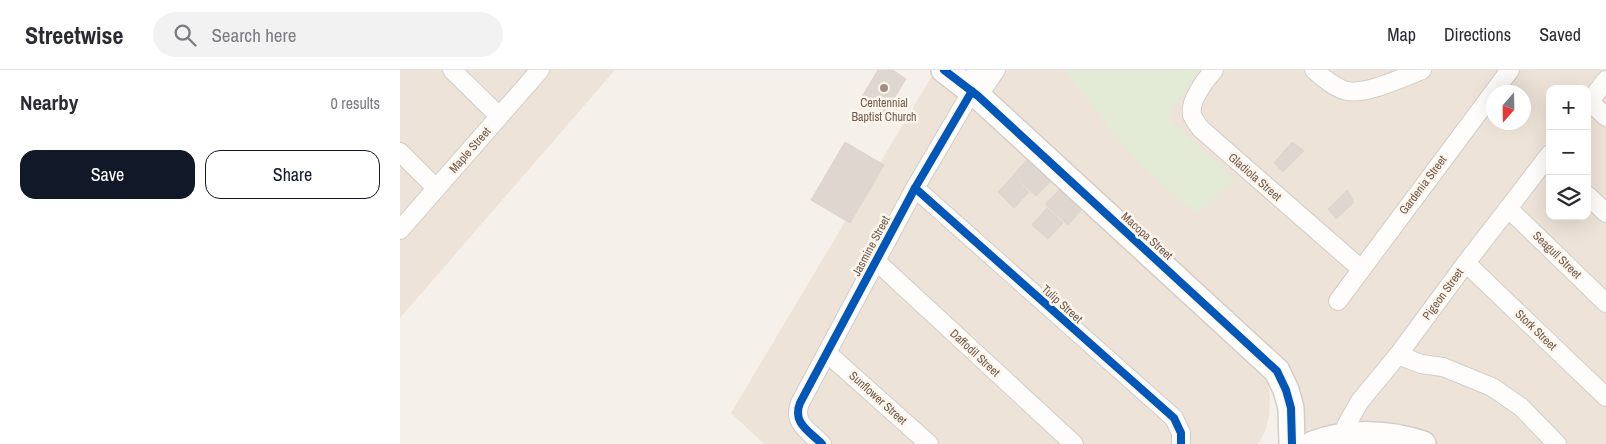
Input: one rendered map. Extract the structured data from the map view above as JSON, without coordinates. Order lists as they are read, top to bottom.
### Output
{
  "streets": {
    "street": [
      "Maple Street",
      "Gladiola Street",
      "Gardenia Street",
      "Macopa Street",
      "Jasmine Street",
      "Seagull Street",
      "Pigeon Street",
      "Tulip Street",
      "Stork Street",
      "Daffodil Street",
      "Sunflower Street"
    ]
  },
  "crossings": [
    ["Gladiola Street", "Gardenia Street"],
    ["Macopa Street", "Jasmine Street"],
    ["Jasmine Street", "Tulip Street"],
    ["Jasmine Street", "Daffodil Street"],
    ["Jasmine Street", "Sunflower Street"],
    ["Seagull Street", "Pigeon Street"],
    ["Pigeon Street", "Stork Street"]
  ],
  "places": ["Centennial Baptist Church"],
  "north": "bottom",
  "page": {
    "header": "Streetwise",
    "search": "Search here",
    "nav": ["Map", "Directions", "Saved"],
    "heading": ["Nearby", "0 results"],
    "map_buttons": ["+", "−"],
    "buttons": ["Save", "Share"]
  }
}
